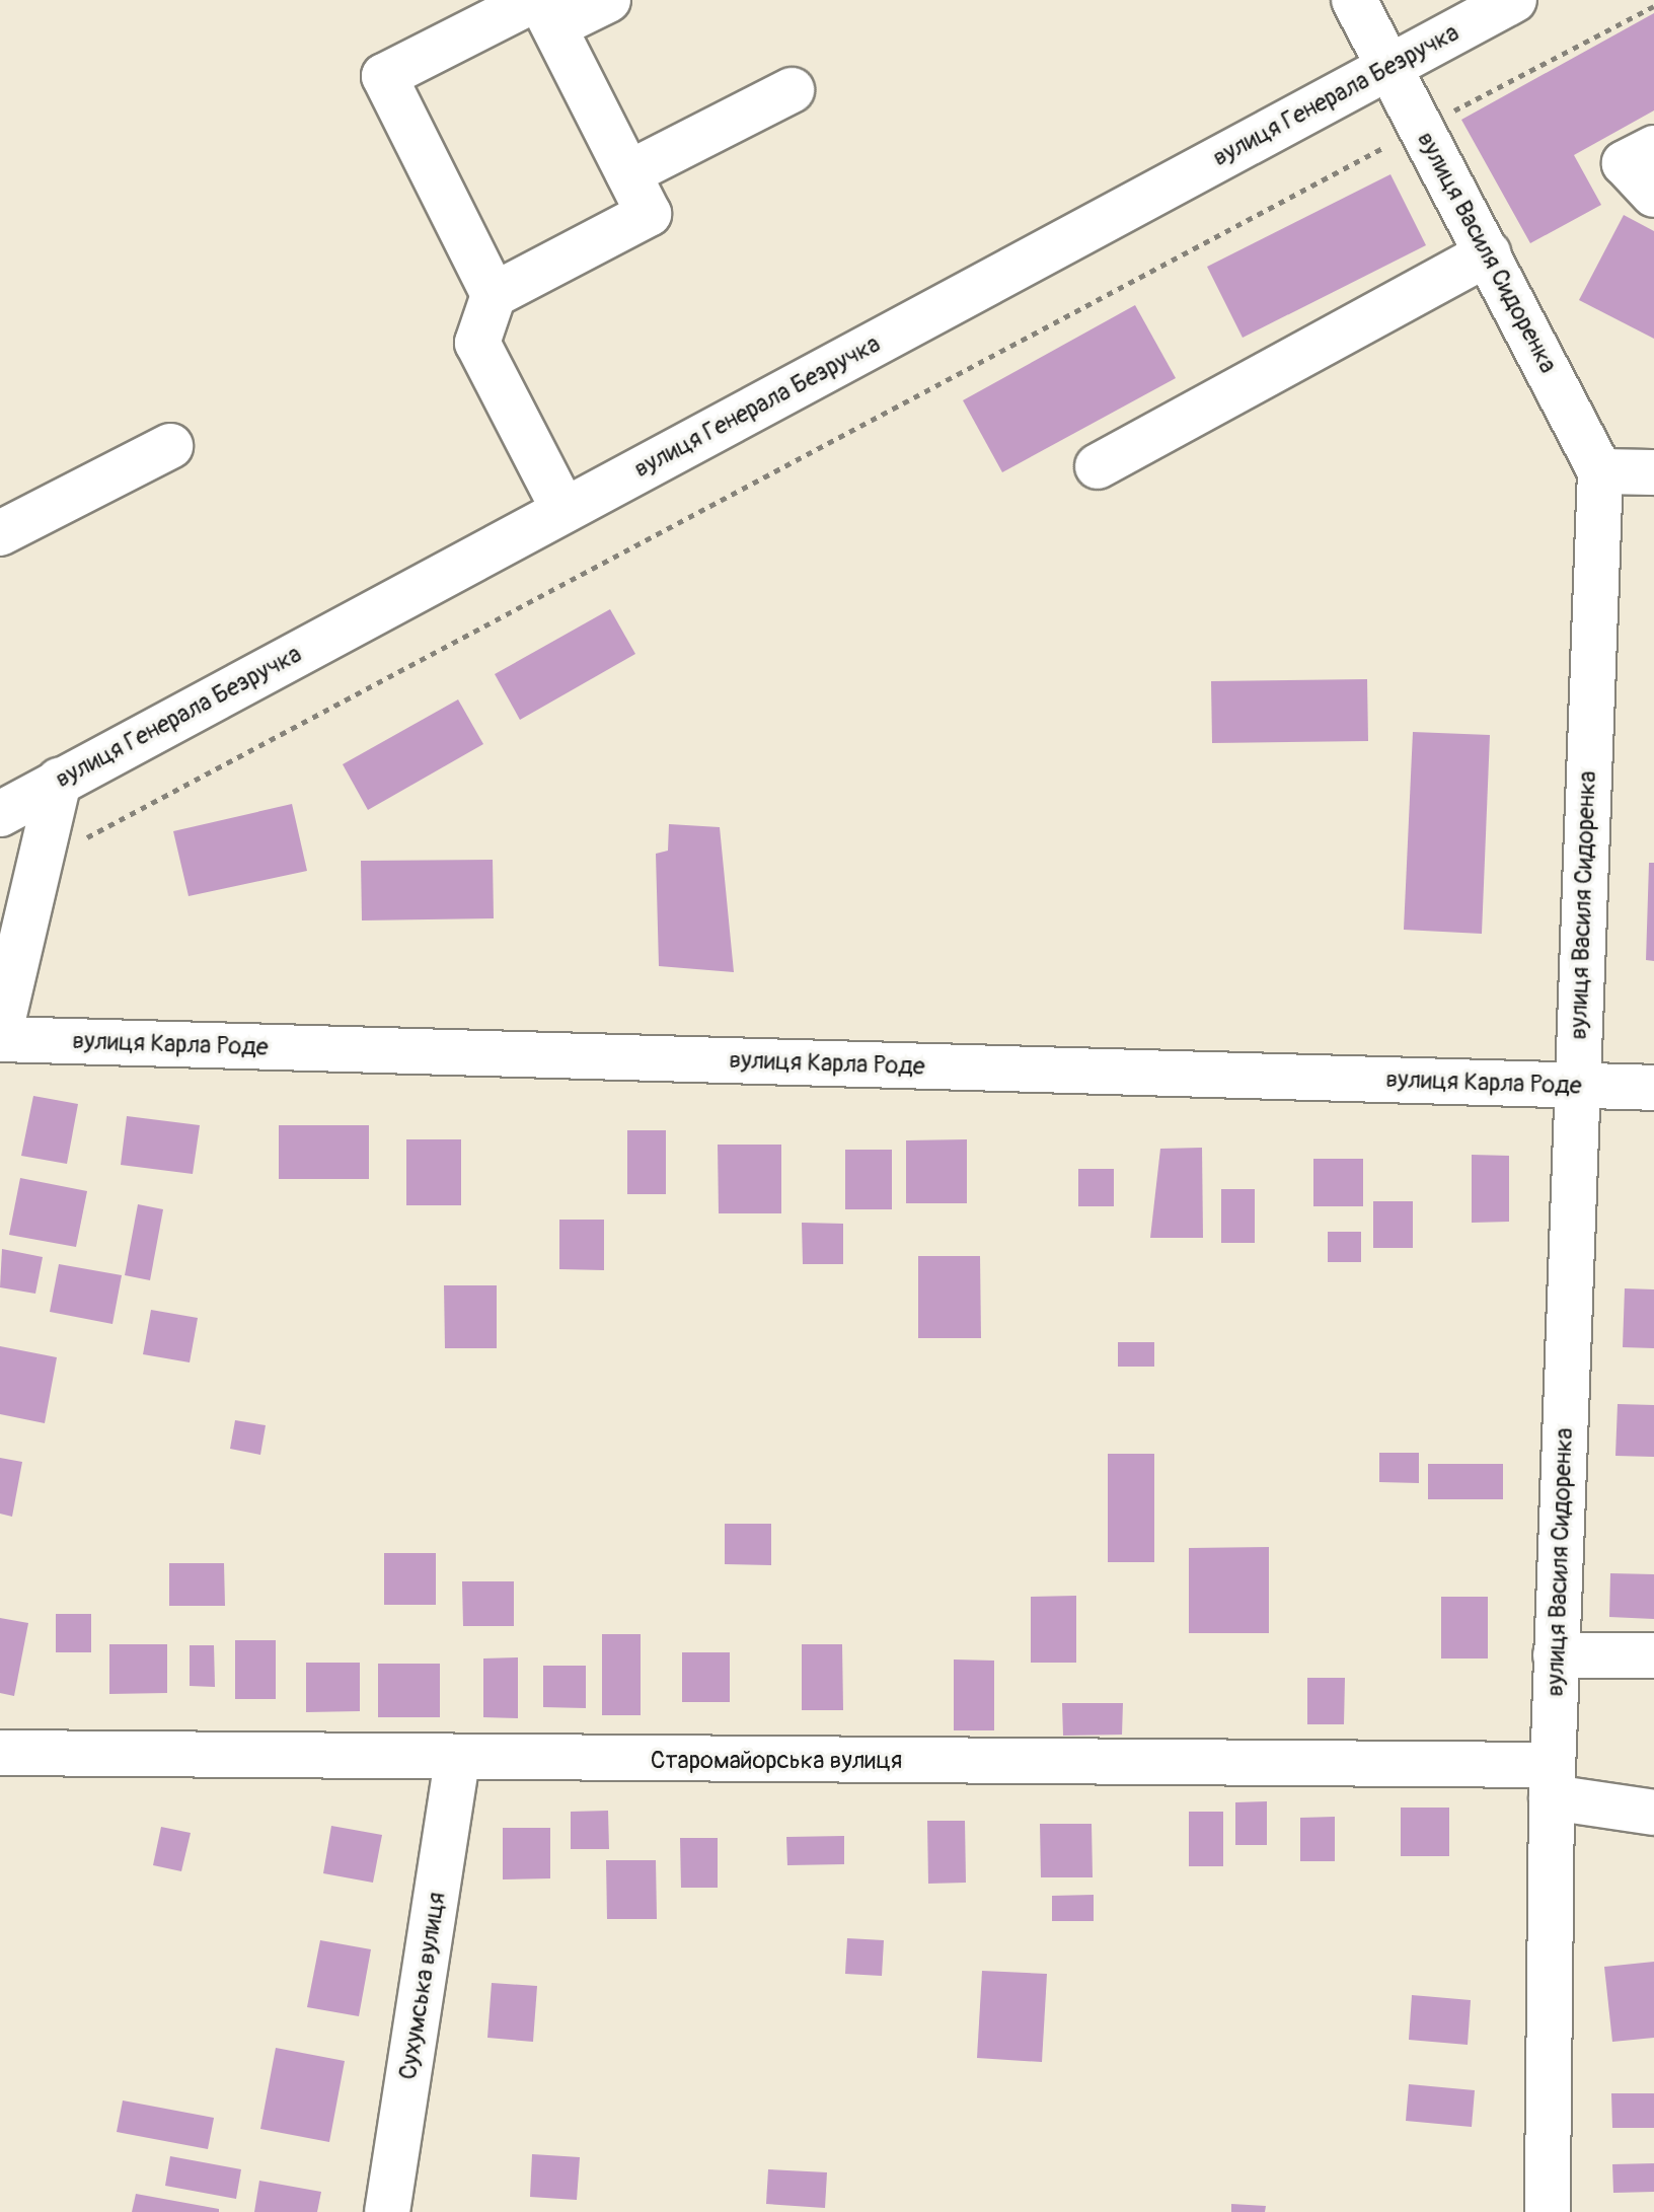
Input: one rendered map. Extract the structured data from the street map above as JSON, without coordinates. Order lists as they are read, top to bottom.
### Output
{
  "streets": {
    "street": [
      "вулиця Генерала Безручка",
      "вулиця Василя Сидоренка",
      "вулиця Карла Роде",
      "Старомайорська вулиця",
      "Сухумська вулиця"
    ]
  },
  "crossings": [
    ["вулиця Генерала Безручка", "вулиця Василя Сидоренка"],
    ["вулиця Василя Сидоренка", "вулиця Карла Роде"],
    ["вулиця Василя Сидоренка", "Старомайорська вулиця"],
    ["Старомайорська вулиця", "Сухумська вулиця"]
  ]
}
